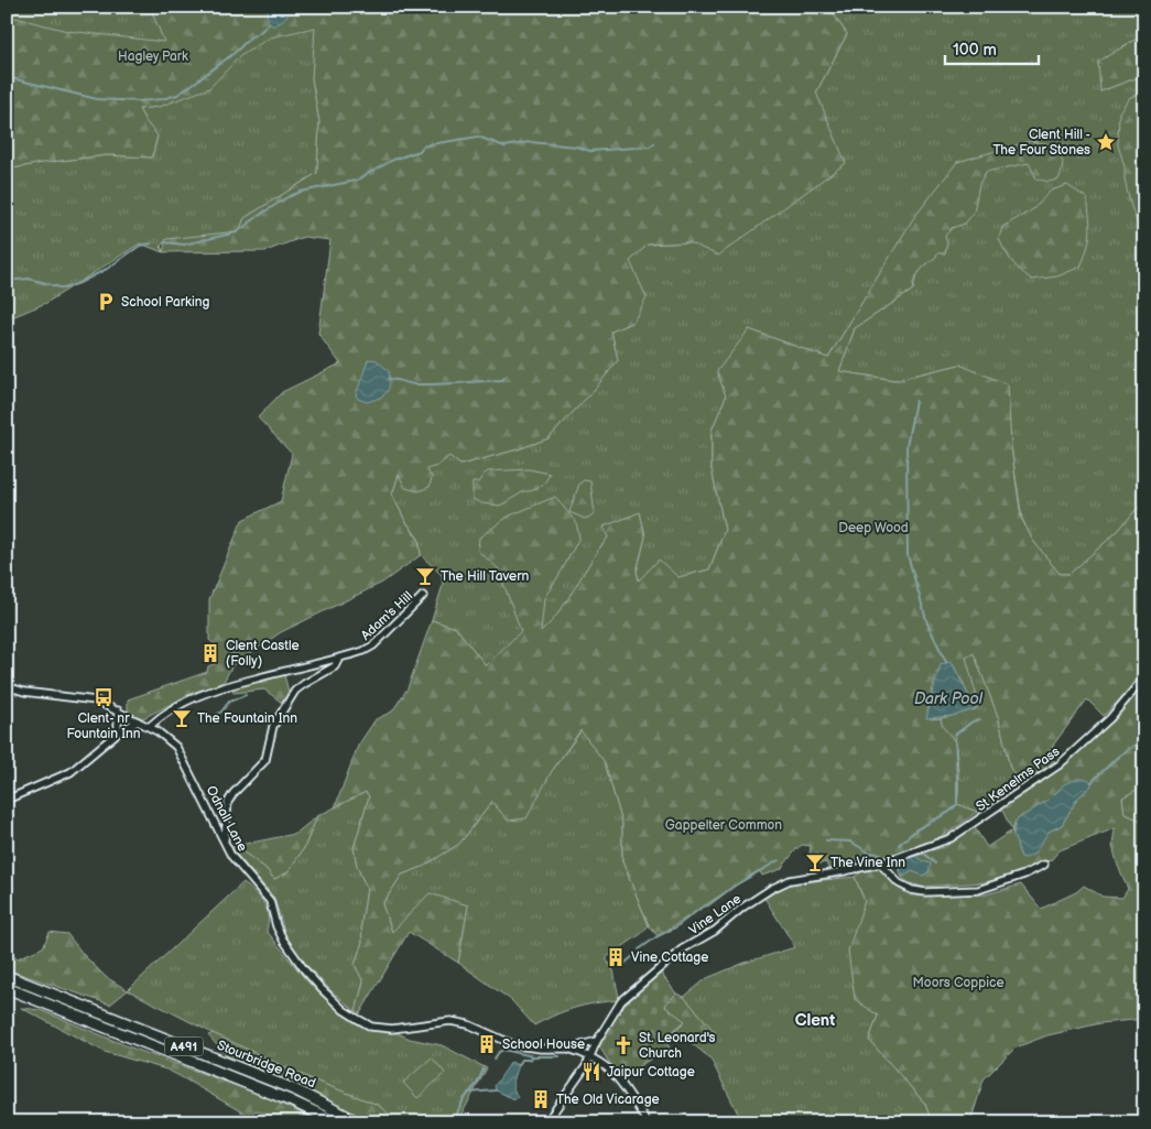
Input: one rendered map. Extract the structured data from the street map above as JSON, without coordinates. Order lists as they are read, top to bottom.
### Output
{
  "streets": {
    "highway": ["A491", "Stourbridge Road"],
    "street": [
      "Adam's Hill",
      "St Kenelms Pass",
      "Odnall Lane",
      "Vine Lane"
    ]
  },
  "crossings": [
    ["Adam's Hill", "Odnall Lane"],
    ["St Kenelms Pass", "Vine Lane"],
    ["Odnall Lane", "Vine Lane"]
  ],
  "districts": ["Clent"],
  "water": ["Dark Pool"],
  "parks": [
    "Hagley Park",
    "Deep Wood",
    "Gappelter Common",
    "Moors Coppice"
  ],
  "places": {
    "place": ["Clent Hill - The Four Stones"],
    "parking": ["School Parking"],
    "bar": ["The Hill Tavern", "The Fountain Inn", "The Vine Inn"],
    "building": [
      "Clent Castle (Folly)",
      "Vine Cottage",
      "School House",
      "The Old Vicarage"
    ],
    "bus stop": ["Clent- nr Fountain Inn"],
    "church": ["St. Leonard's Church"],
    "restaurant": ["Jaipur Cottage"]
  },
  "scale_bar": "100 m"
}
